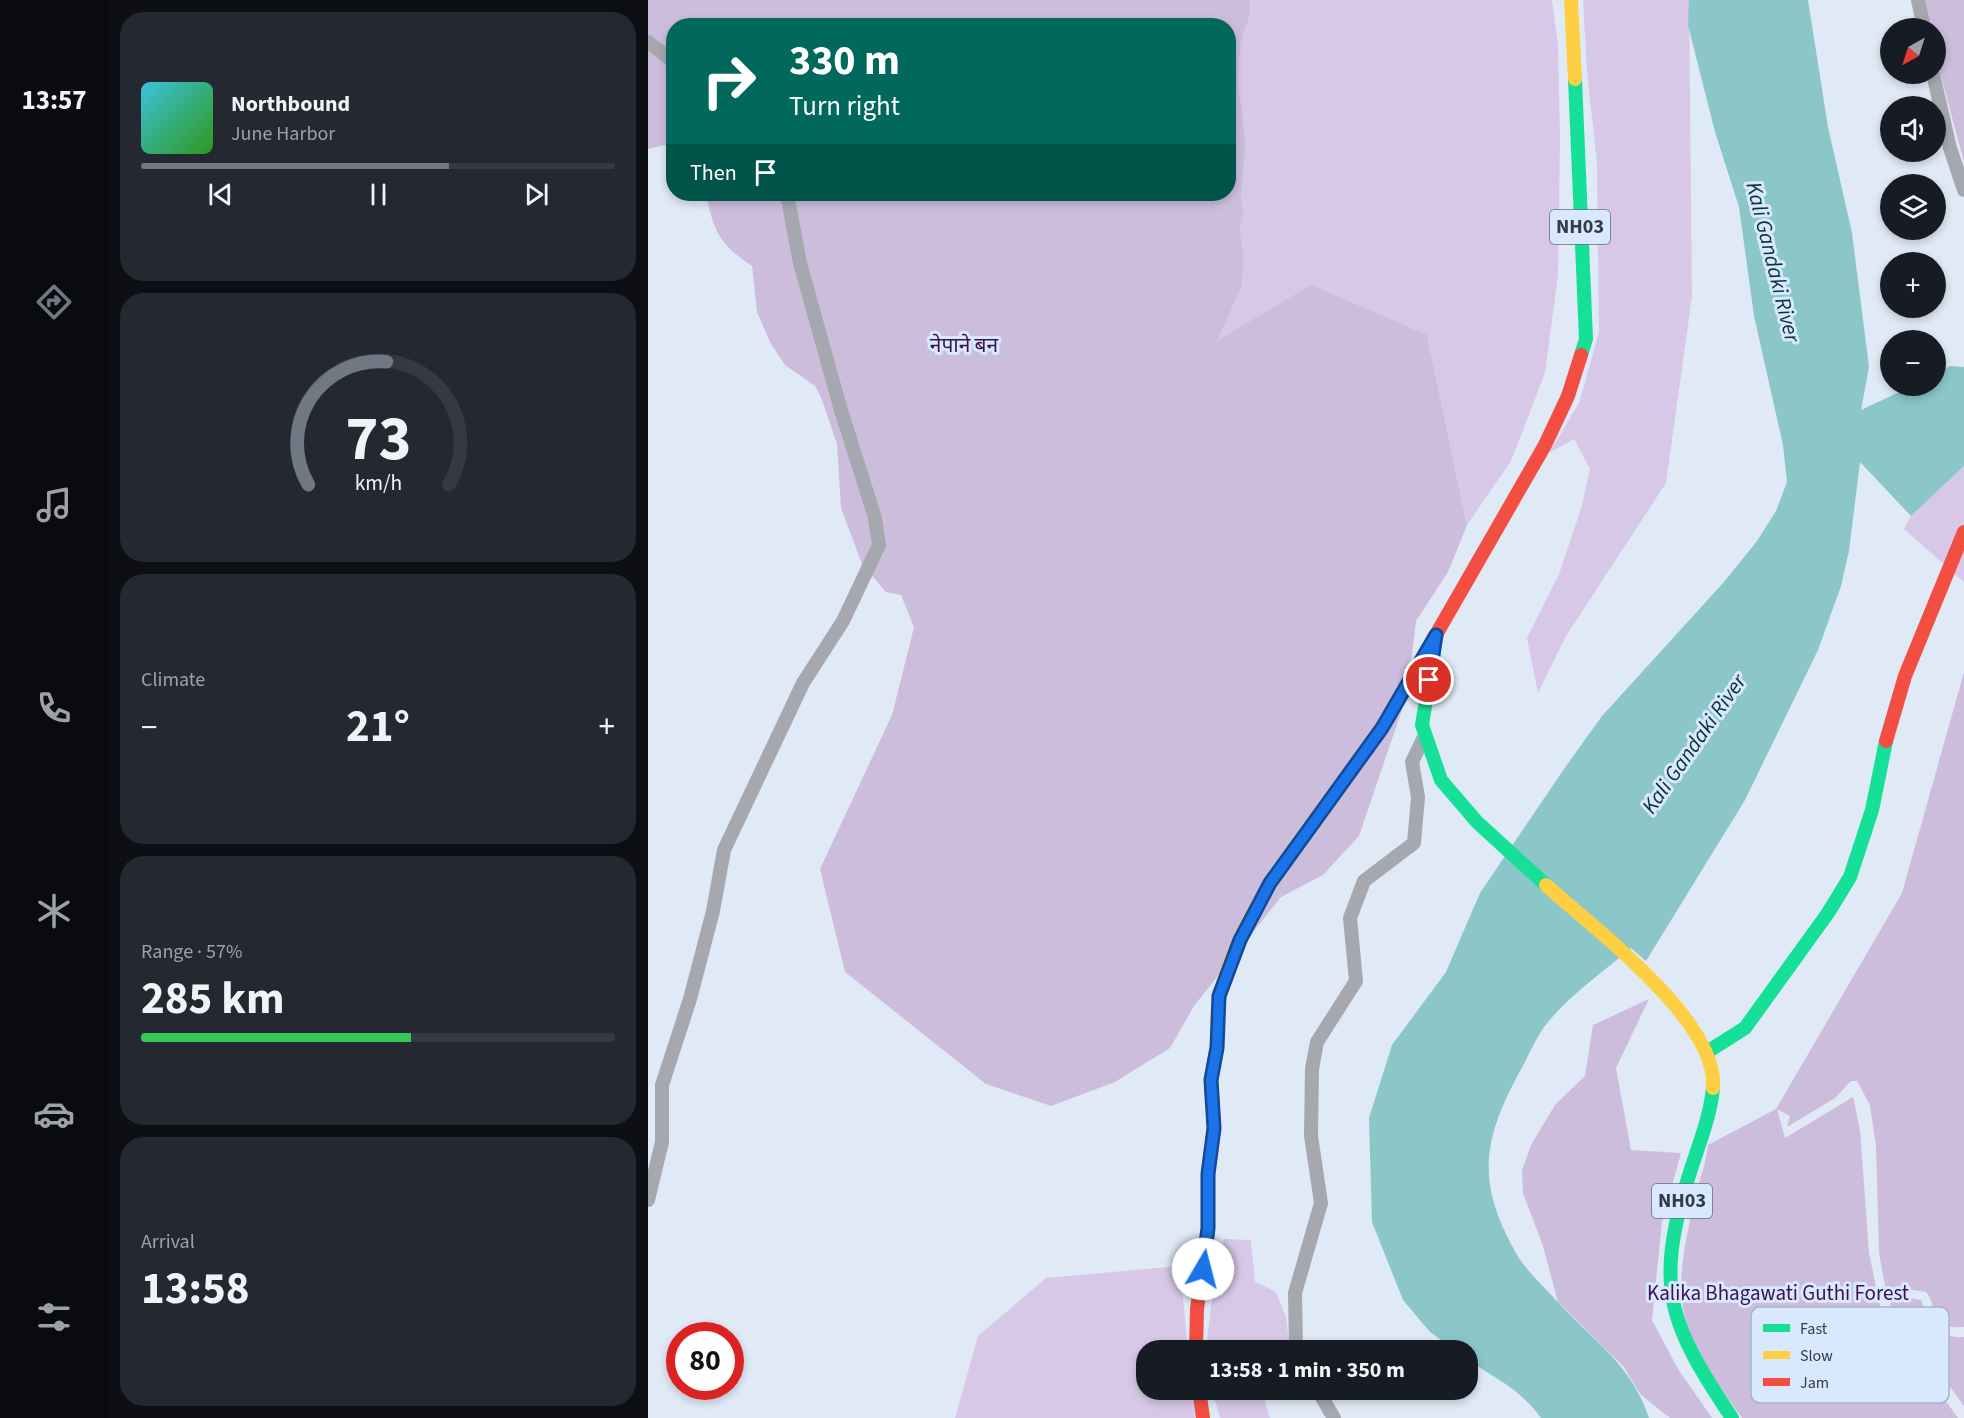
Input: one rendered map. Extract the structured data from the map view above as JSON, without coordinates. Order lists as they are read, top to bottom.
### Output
{
  "streets": {
    "main road": ["NH03"]
  },
  "water": ["Kali Gandaki River"],
  "parks": ["नेपाने बन", "Kalika Bhagawati Guthi Forest"],
  "legend": ["Fast", "Slow", "Jam"],
  "north": "bottom left",
  "page": {
    "tabs": "13:57",
    "map_buttons": ["+", "−"],
    "turn": ["330 m", "Turn right"],
    "song": ["Northbound", "June Harbor"],
    "then": "Then",
    "tile": [
      "Climate",
      ["Range · 57%", "285 km"],
      ["Arrival", "13:58"]
    ],
    "heat": ["−", "21°", "+"],
    "limit": "80",
    "trip": "13:58 · 1 min · 350 m",
    "gauge": ["73", "km/h"]
  }
}
